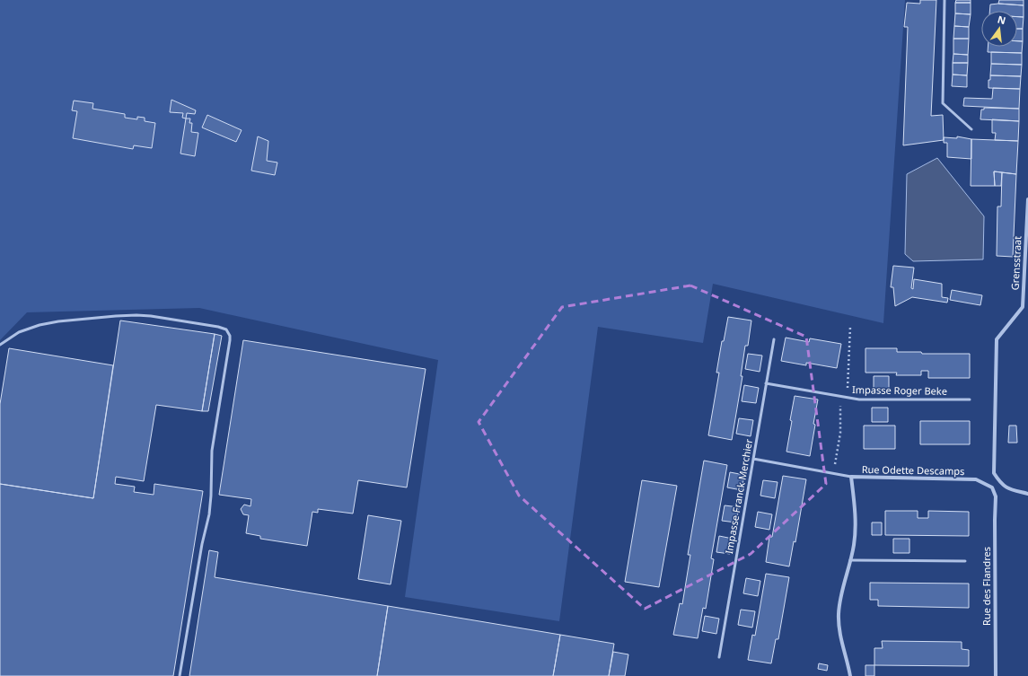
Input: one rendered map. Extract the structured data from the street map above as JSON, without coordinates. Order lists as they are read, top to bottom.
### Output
{
  "streets": {
    "street": ["Grensstraat", "Rue Odette Descamps", "Rue des Flandres"],
    "lane": ["Impasse Roger Beke", "Impasse Franck Merchier"]
  },
  "crossings": [
    ["Impasse Roger Beke", "Impasse Franck Merchier"],
    ["Rue Odette Descamps", "Rue des Flandres"]
  ],
  "north": "top"
}
